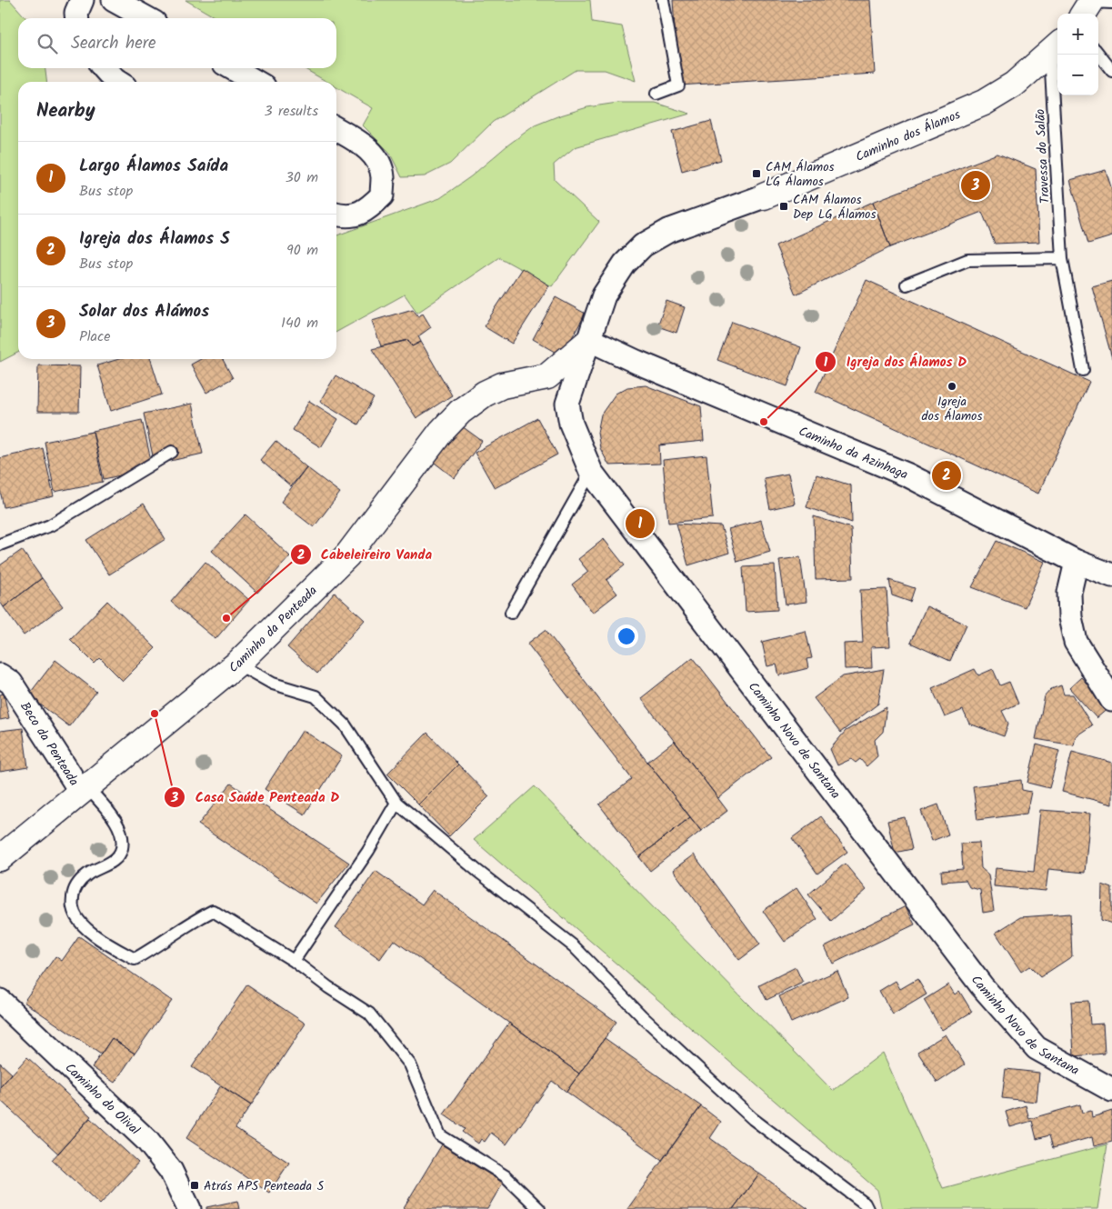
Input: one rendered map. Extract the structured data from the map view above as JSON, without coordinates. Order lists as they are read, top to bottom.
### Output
{
  "streets": {
    "street": [
      "Caminho dos Álamos",
      "Caminho da Azinhaga",
      "Caminho da Penteada",
      "Caminho Novo de Santana",
      "Beco da Penteada",
      "Caminho do Olival"
    ],
    "lane": ["Travessa do Salão"]
  },
  "crossings": [
    ["Caminho dos Álamos", "Travessa do Salão"],
    ["Caminho dos Álamos", "Caminho da Azinhaga"],
    ["Caminho dos Álamos", "Caminho da Penteada"],
    ["Caminho dos Álamos", "Caminho Novo de Santana"],
    ["Caminho da Azinhaga", "Caminho da Penteada"],
    ["Caminho da Azinhaga", "Caminho Novo de Santana"],
    ["Caminho da Penteada", "Caminho Novo de Santana"],
    ["Caminho da Penteada", "Beco da Penteada"]
  ],
  "places": {
    "transit": ["CAM Álamos LG Álamos", "CAM Álamos Dep LG Álamos", "Atrás APS Penteada S"],
    "other": [
      "Igreja dos Álamos",
      "Igreja dos Álamos D",
      "Cabeleireiro Vanda",
      "Casa Saúde Penteada D"
    ]
  },
  "page": {
    "map_buttons": ["+", "−"],
    "search": "Search here",
    "heading": ["Nearby", "3 results"],
    "list": [
      {
        "mark": "1",
        "name": "Largo Álamos Saída",
        "note": "Bus stop",
        "value": "30 m"
      },
      {
        "mark": "2",
        "name": "Igreja dos Álamos S",
        "note": "Bus stop",
        "value": "90 m"
      },
      {
        "mark": "3",
        "name": "Solar dos Alámos",
        "note": "Place",
        "value": "140 m"
      }
    ],
    "pins": ["3", "2", "1"]
  }
}
